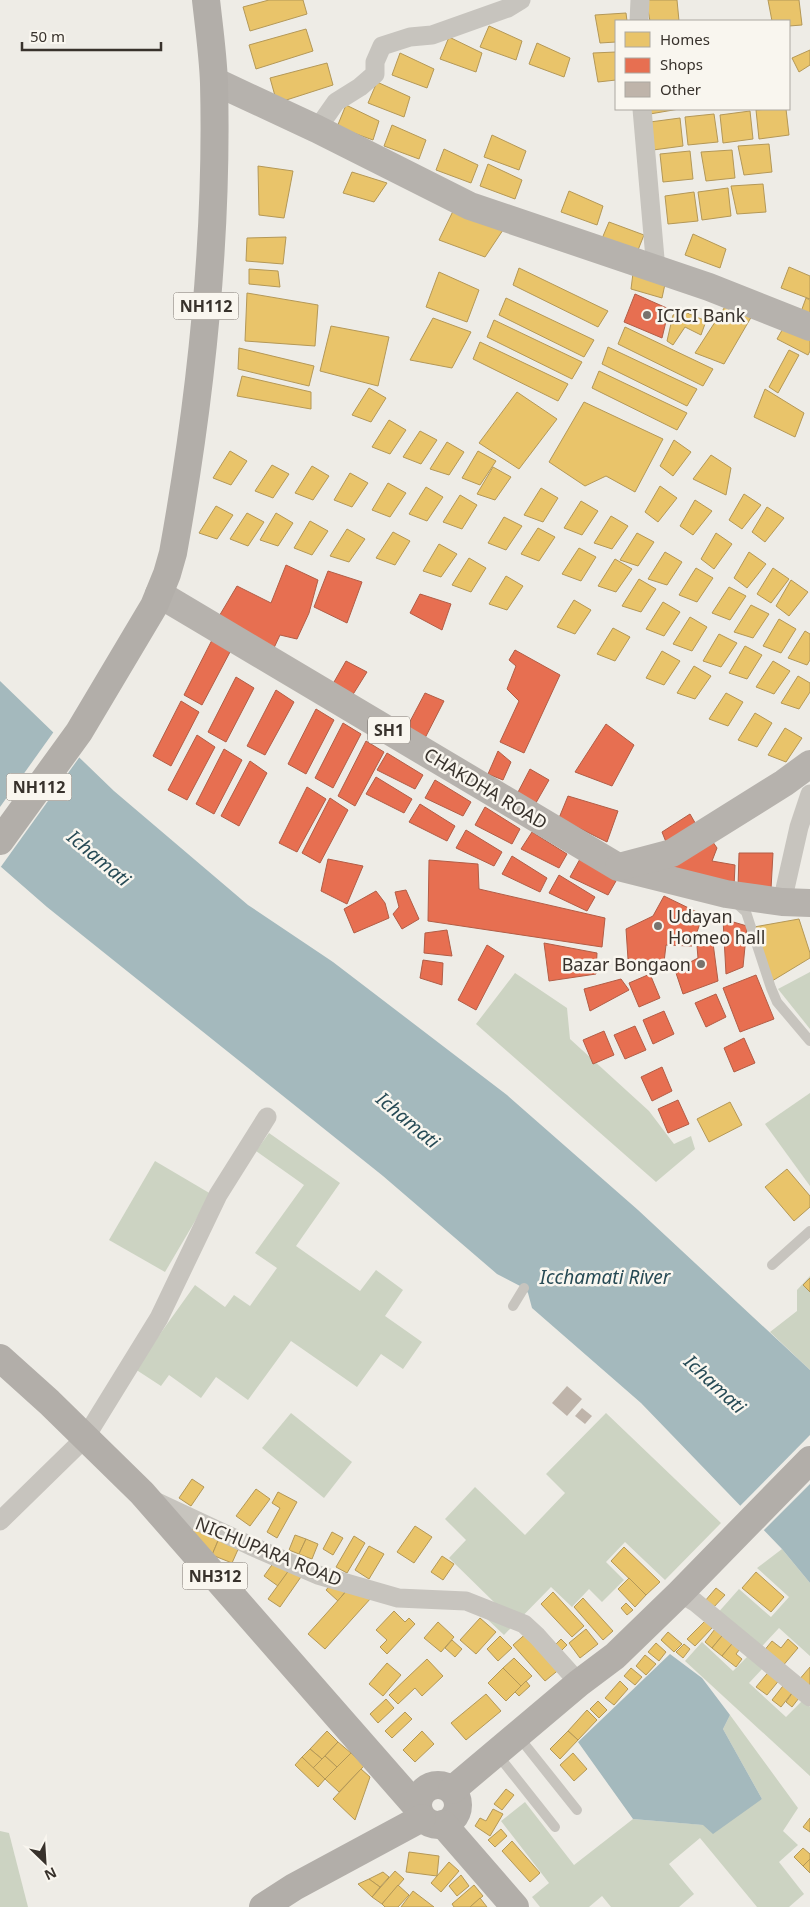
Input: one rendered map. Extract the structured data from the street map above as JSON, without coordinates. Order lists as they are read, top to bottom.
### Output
{
  "streets": {
    "highway": ["NH112", "NH312"],
    "main road": ["SH1", "CHAKDHA ROAD"],
    "street": ["NICHUPARA ROAD"]
  },
  "crossings": [
    ["NH112", "CHAKDHA ROAD"],
    ["NICHUPARA ROAD", "NH312"]
  ],
  "water": ["Ichamati", "Icchamati River"],
  "places": ["ICICI Bank", "Udayan Homeo hall", "Bazar Bongaon"],
  "legend": ["Homes", "Shops", "Other"],
  "scale_bar": "50 m",
  "north": "bottom right"
}
